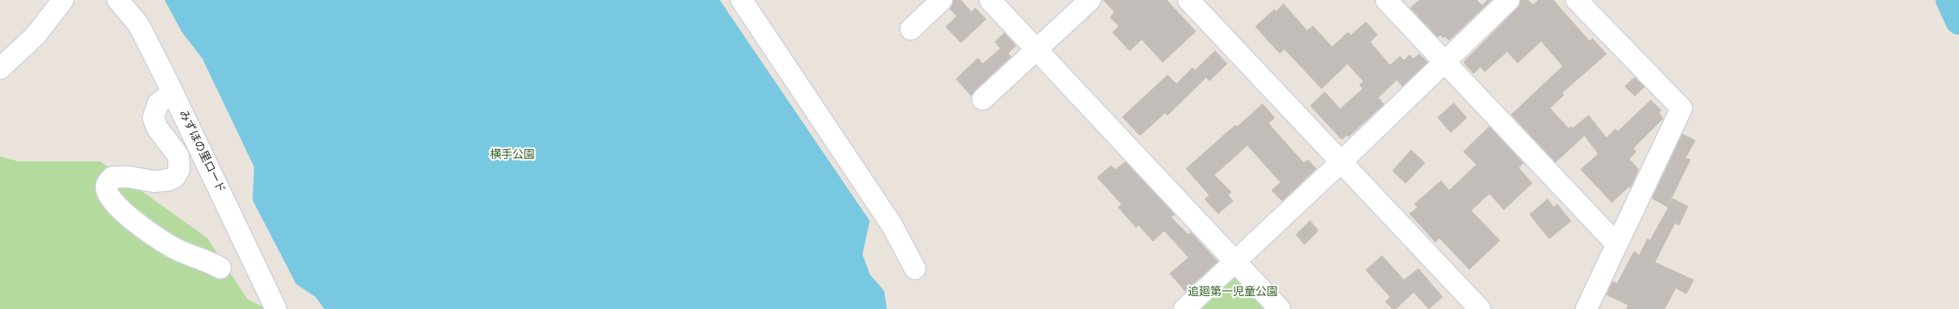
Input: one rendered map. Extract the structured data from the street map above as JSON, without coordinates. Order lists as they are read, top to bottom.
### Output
{
  "streets": {
    "street": ["みずほの里ロード"]
  },
  "parks": ["横手公園", "追廻第一児童公園"]
}
